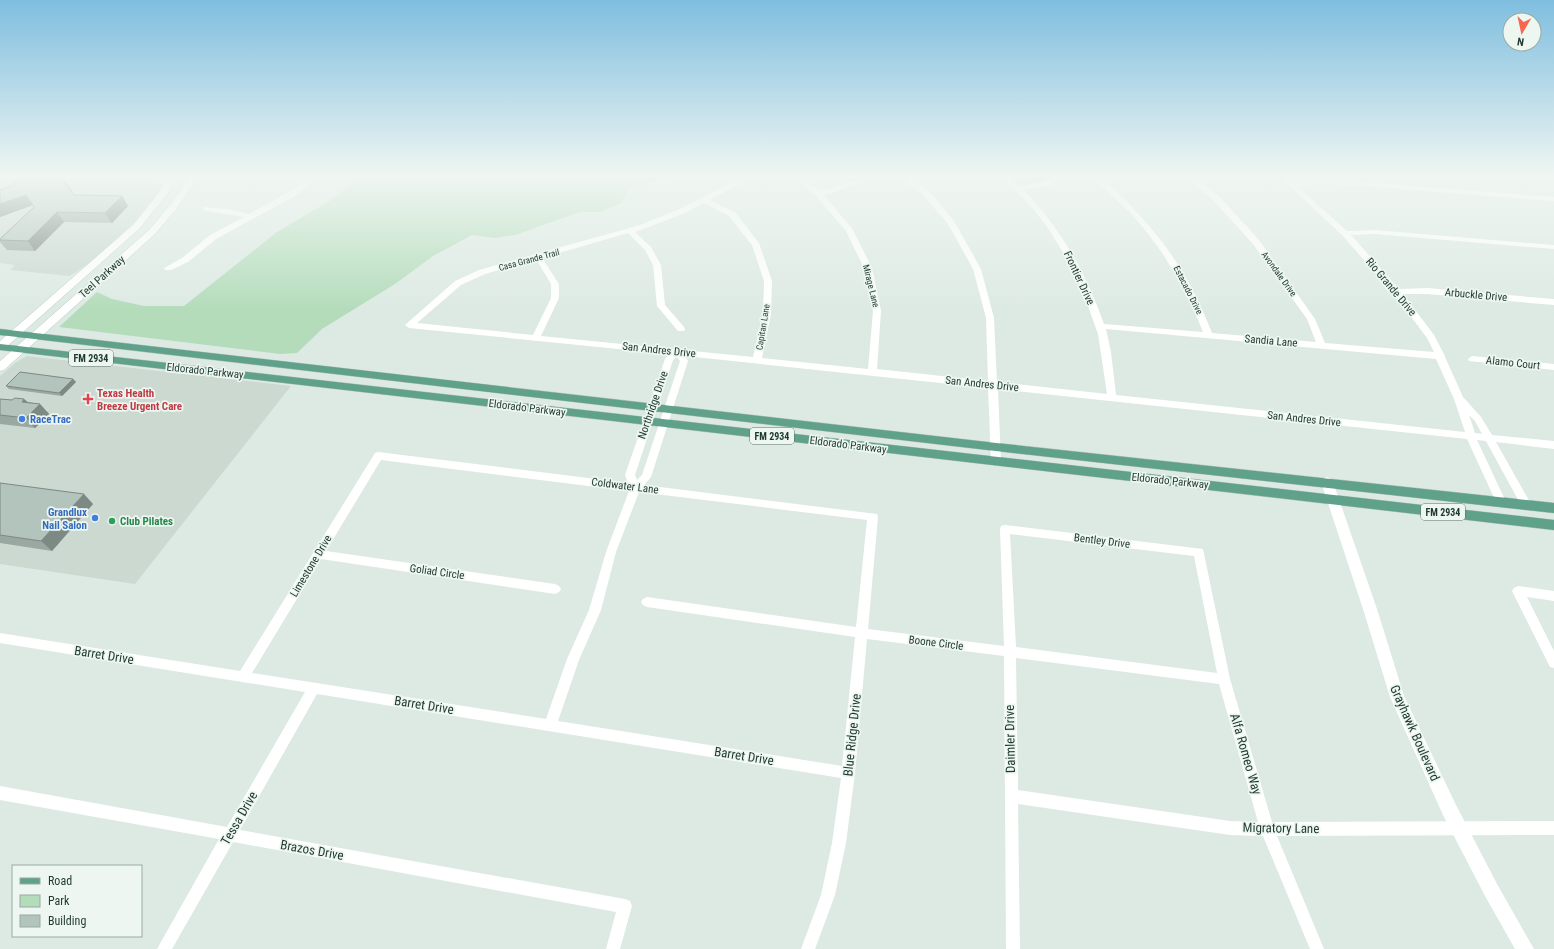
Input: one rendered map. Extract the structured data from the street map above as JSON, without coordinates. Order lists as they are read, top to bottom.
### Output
{
  "streets": {
    "main road": [
      "Teel Parkway",
      "FM 2934",
      "Eldorado Parkway",
      "Grayhawk Boulevard"
    ],
    "street": [
      "Casa Grande Trail",
      "Avondale Drive",
      "Frontier Drive",
      "Mirage Lane",
      "Rio Grande Drive",
      "Estacado Drive",
      "Arbuckle Drive",
      "Capitan Lane",
      "Sandia Lane",
      "San Andres Drive",
      "Alamo Court",
      "Northridge Drive",
      "Coldwater Lane",
      "Bentley Drive",
      "Limestone Drive",
      "Goliad Circle",
      "Boone Circle",
      "Barret Drive",
      "Blue Ridge Drive",
      "Daimler Drive",
      "Alfa Romeo Way",
      "Tessa Drive",
      "Migratory Lane",
      "Brazos Drive"
    ]
  },
  "crossings": [
    ["Casa Grande Trail", "San Andres Drive"],
    ["Avondale Drive", "Sandia Lane"],
    ["Teel Parkway", "Eldorado Parkway"],
    ["Frontier Drive", "Sandia Lane"],
    ["Frontier Drive", "San Andres Drive"],
    ["Mirage Lane", "San Andres Drive"],
    ["Rio Grande Drive", "Arbuckle Drive"],
    ["Rio Grande Drive", "Sandia Lane"],
    ["Rio Grande Drive", "San Andres Drive"],
    ["Rio Grande Drive", "Eldorado Parkway"],
    ["Estacado Drive", "Sandia Lane"],
    ["Capitan Lane", "San Andres Drive"],
    ["San Andres Drive", "Northridge Drive"],
    ["Eldorado Parkway", "Northridge Drive"],
    ["Eldorado Parkway", "Grayhawk Boulevard"],
    ["Northridge Drive", "Coldwater Lane"],
    ["Northridge Drive", "Barret Drive"],
    ["Coldwater Lane", "Limestone Drive"],
    ["Coldwater Lane", "Blue Ridge Drive"],
    ["Bentley Drive", "Daimler Drive"],
    ["Bentley Drive", "Alfa Romeo Way"],
    ["Limestone Drive", "Goliad Circle"],
    ["Limestone Drive", "Barret Drive"],
    ["Boone Circle", "Blue Ridge Drive"],
    ["Boone Circle", "Daimler Drive"],
    ["Boone Circle", "Alfa Romeo Way"],
    ["Barret Drive", "Blue Ridge Drive"],
    ["Barret Drive", "Tessa Drive"],
    ["Grayhawk Boulevard", "Migratory Lane"],
    ["Daimler Drive", "Migratory Lane"],
    ["Alfa Romeo Way", "Migratory Lane"],
    ["Tessa Drive", "Brazos Drive"]
  ],
  "places": {
    "health": ["Texas Health Breeze Urgent Care"],
    "other": ["RaceTrac", "Grandlux Nail Salon", "Club Pilates"]
  },
  "legend": ["Road", "Park", "Building"],
  "north": "bottom"
}
